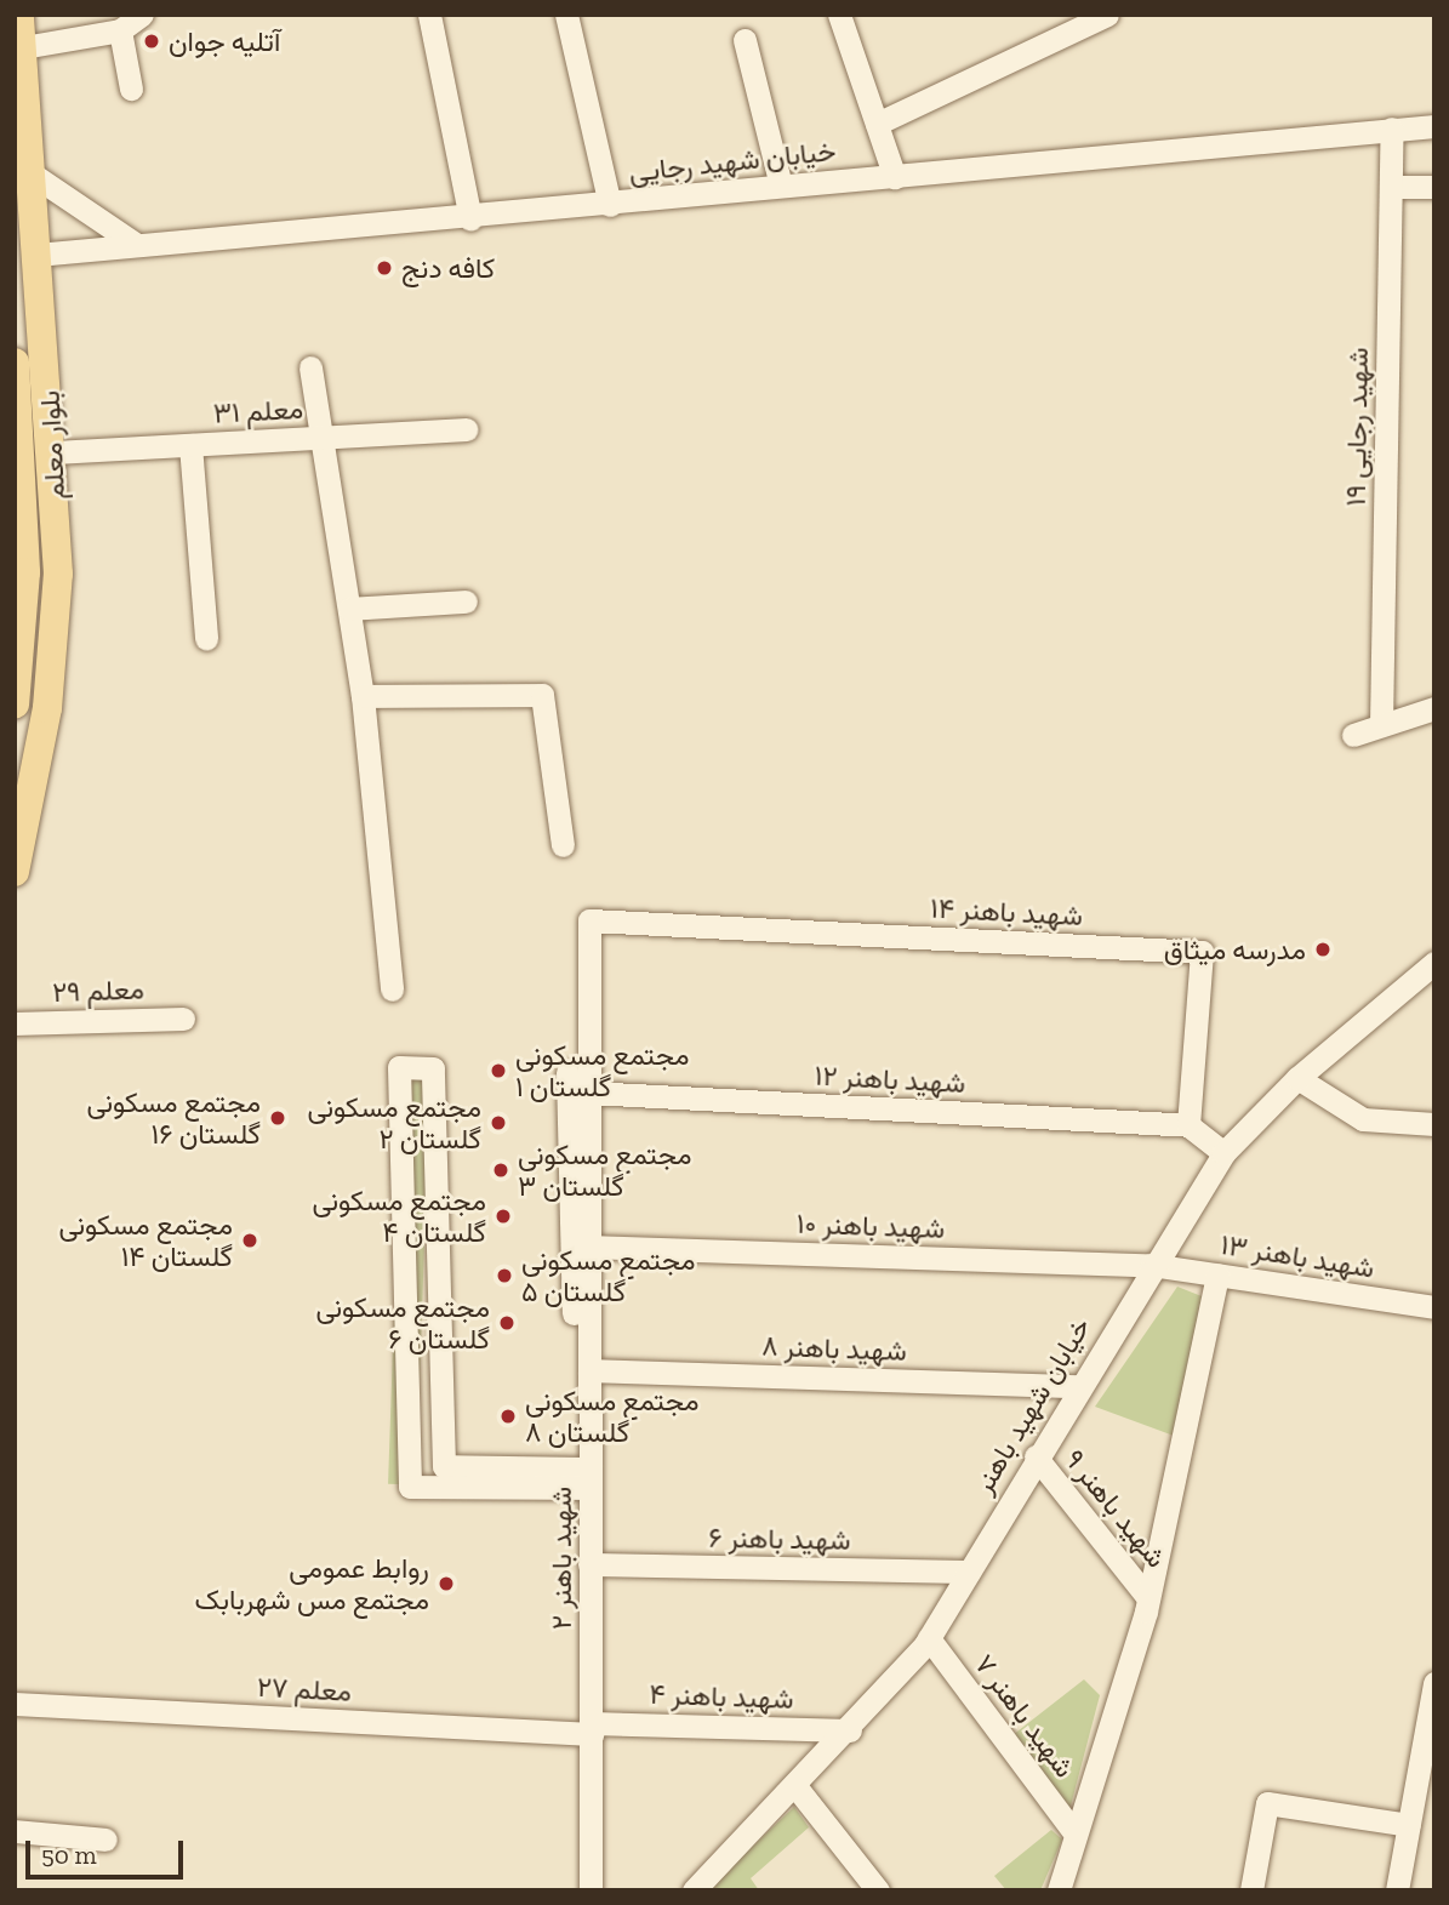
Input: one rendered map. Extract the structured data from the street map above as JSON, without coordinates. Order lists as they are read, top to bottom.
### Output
{
  "streets": {
    "main road": ["بلوار معلم"],
    "street": [
      "خیابان شهید رجایی",
      "معلم ۳۱",
      "شهید رجایی ۱۹",
      "شهید باهنر ۱۴",
      "معلم ۲۹",
      "شهید باهنر ۱۲",
      "شهید باهنر ۱۰",
      "شهید باهنر ۱۳",
      "شهید باهنر ۸",
      "خیابان شهید باهنر",
      "شهید باهنر ۹",
      "شهید باهنر ۶",
      "شهید باهنر ۲",
      "معلم ۲۷",
      "شهید باهنر ۴",
      "شهید باهنر ۷"
    ]
  },
  "crossings": [
    ["خیابان شهید رجایی", "شهید رجایی ۱۹"],
    ["خیابان شهید رجایی", "بلوار معلم"],
    ["معلم ۳۱", "بلوار معلم"],
    ["شهید باهنر ۱۴", "شهید باهنر ۱۲"],
    ["شهید باهنر ۱۴", "شهید باهنر ۲"],
    ["شهید باهنر ۱۲", "شهید باهنر ۲"],
    ["شهید باهنر ۱۰", "شهید باهنر ۱۳"],
    ["شهید باهنر ۱۰", "خیابان شهید باهنر"],
    ["شهید باهنر ۱۰", "شهید باهنر ۲"],
    ["شهید باهنر ۱۳", "خیابان شهید باهنر"],
    ["شهید باهنر ۸", "خیابان شهید باهنر"],
    ["شهید باهنر ۸", "شهید باهنر ۲"],
    ["خیابان شهید باهنر", "شهید باهنر ۹"],
    ["خیابان شهید باهنر", "شهید باهنر ۶"],
    ["خیابان شهید باهنر", "شهید باهنر ۴"],
    ["خیابان شهید باهنر", "شهید باهنر ۷"],
    ["شهید باهنر ۶", "شهید باهنر ۲"],
    ["شهید باهنر ۲", "معلم ۲۷"],
    ["شهید باهنر ۲", "شهید باهنر ۴"],
    ["معلم ۲۷", "شهید باهنر ۴"]
  ],
  "places": [
    "آتلیه جوان",
    "کافه دنج",
    "مدرسه میثاق",
    "مجتمع مسکونی گلستان ۱",
    "مجتمع مسکونی گلستان ۱۶",
    "مجتمع مسکونی گلستان ۲",
    "مجتمع مسکونی گلستان ۳",
    "مجتمع مسکونی گلستان ۴",
    "مجتمع مسکونی گلستان ۱۴",
    "مجتمع مسکونی گلستان ۵",
    "مجتمع مسکونی گلستان ۶",
    "مجتمع مسکونی گلستان ۸",
    "روابط عمومی مجتمع مس شهربابک"
  ],
  "scale_bar": "50 m"
}
